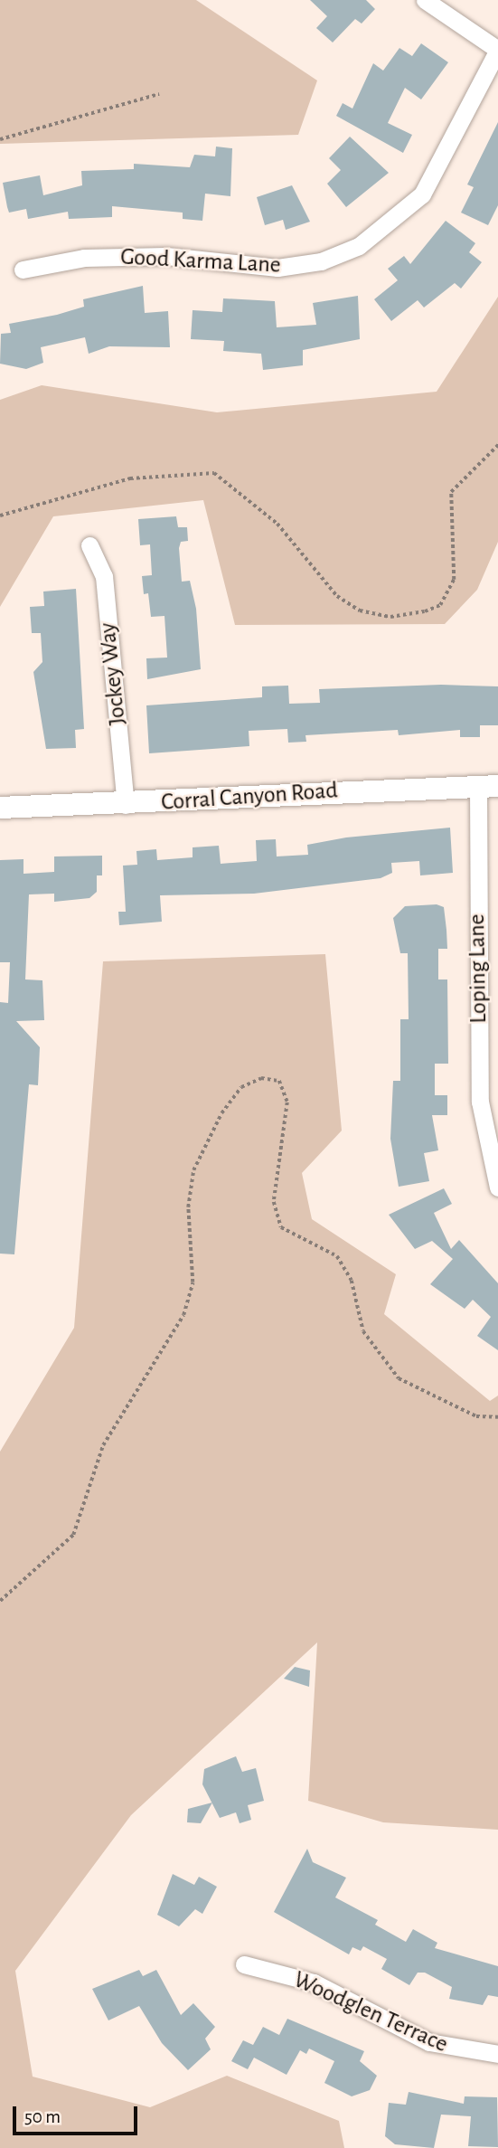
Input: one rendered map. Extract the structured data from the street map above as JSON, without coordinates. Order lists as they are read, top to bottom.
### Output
{
  "streets": {
    "main road": ["Corral Canyon Road"],
    "street": [
      "Good Karma Lane",
      "Jockey Way",
      "Loping Lane",
      "Woodglen Terrace"
    ]
  },
  "crossings": [
    ["Jockey Way", "Corral Canyon Road"],
    ["Corral Canyon Road", "Loping Lane"]
  ],
  "scale_bar": "50 m"
}
